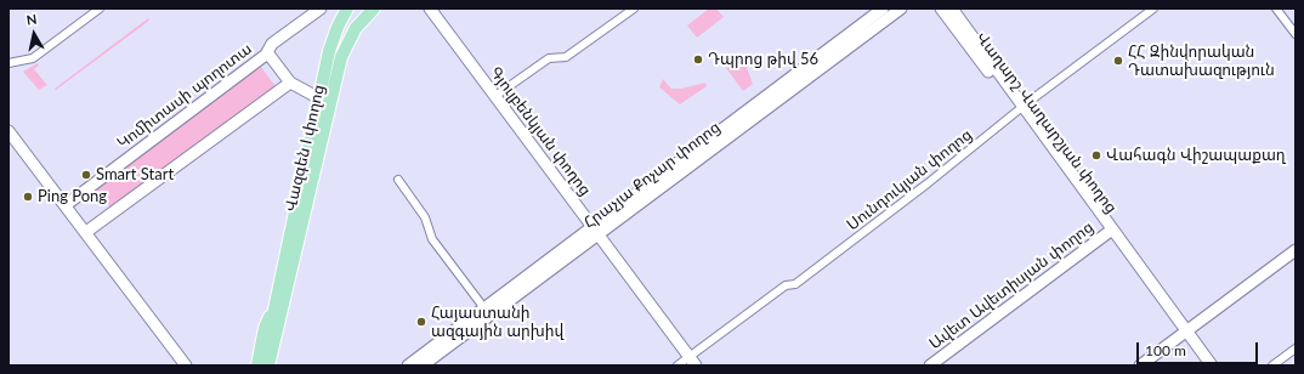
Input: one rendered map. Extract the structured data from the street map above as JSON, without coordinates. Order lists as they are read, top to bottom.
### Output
{
  "streets": {
    "main road": ["Վազգեն I փողոց"],
    "street": [
      "Կոմիտասի պողոտա",
      "Վաղարշ Վաղարշյան փողոց",
      "Գյուլբենկյան փողոց",
      "Հրաչյա Քոչար փողոց",
      "Սունդուկյան փողոց",
      "Ավետ Ավետիսյան փողոց"
    ]
  },
  "crossings": [
    ["Վաղարշ Վաղարշյան փողոց", "Սունդուկյան փողոց"],
    ["Վաղարշ Վաղարշյան փողոց", "Ավետ Ավետիսյան փողոց"],
    ["Գյուլբենկյան փողոց", "Հրաչյա Քոչար փողոց"],
    ["Գյուլբենկյան փողոց", "Սունդուկյան փողոց"]
  ],
  "places": [
    "Դպրոց թիվ 56",
    "ՀՀ Զինվորական Դատախազություն",
    "Վահագն Վիշապաքաղ",
    "Smart Start",
    "Ping Pong",
    "Հայաստանի ազգային արխիվ"
  ],
  "scale_bar": "100 m",
  "north": "top"
}
